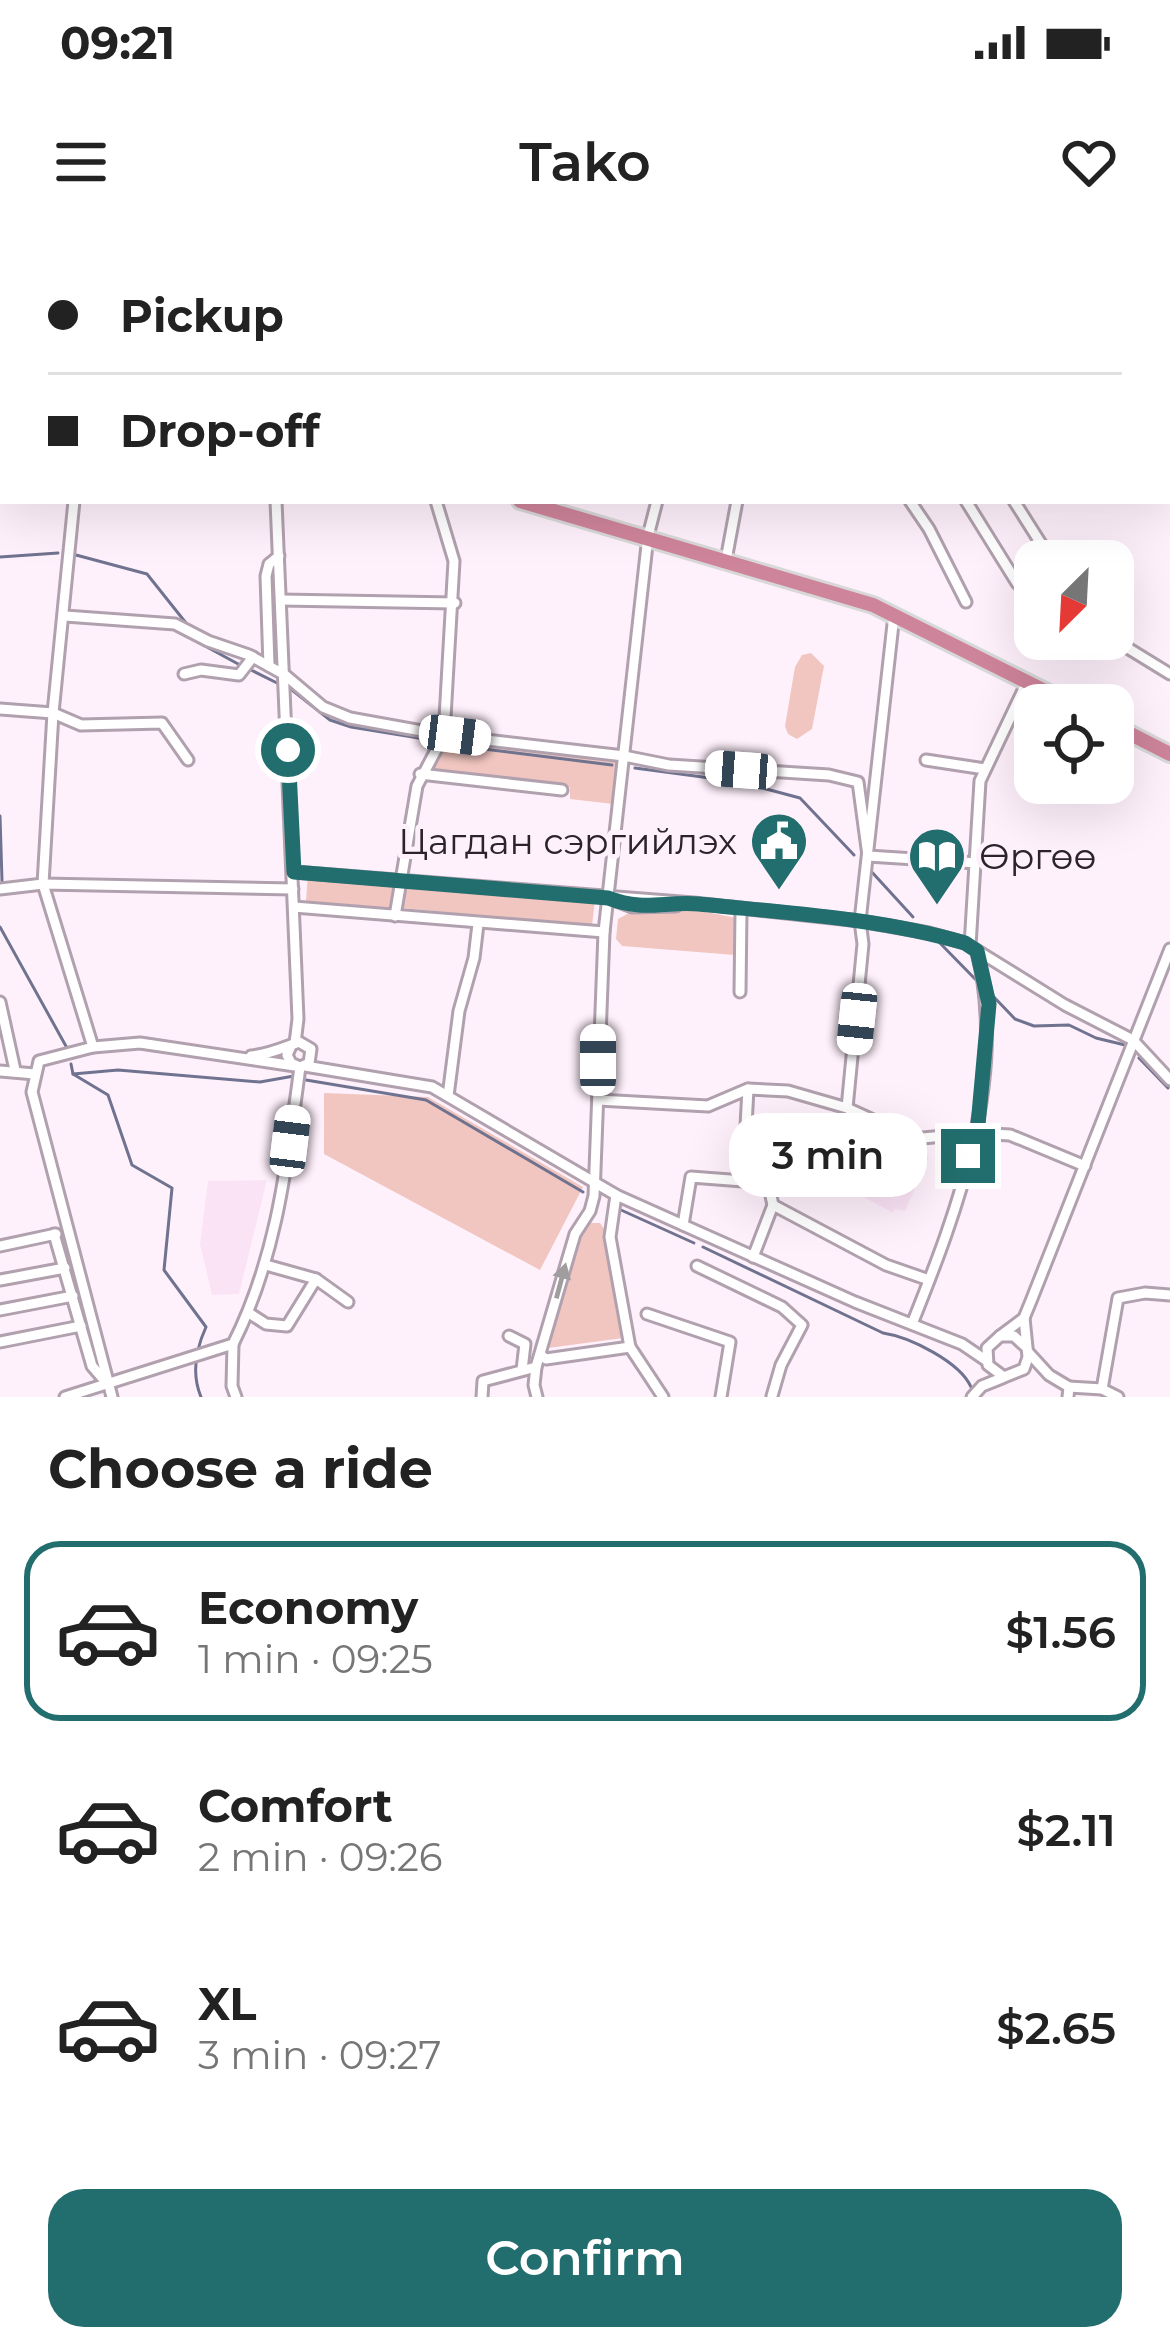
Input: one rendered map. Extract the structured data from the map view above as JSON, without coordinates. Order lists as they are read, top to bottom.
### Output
{
  "places": {
    "public building": ["Цагдан сэргийлэх"],
    "library": ["Өргөө"]
  },
  "north": "bottom left",
  "page": {
    "status": "09:21",
    "header": "Tako",
    "banner": ["Pickup", "Drop-off"],
    "bubble": "3 min",
    "heading": "Choose a ride",
    "list": [
      {
        "name": "Economy",
        "note": "1 min · 09:25",
        "value": "$1.56"
      },
      {
        "name": "Comfort",
        "note": "2 min · 09:26",
        "value": "$2.11"
      },
      {
        "name": "XL",
        "note": "3 min · 09:27",
        "value": "$2.65"
      }
    ],
    "buttons": "Confirm"
  }
}
